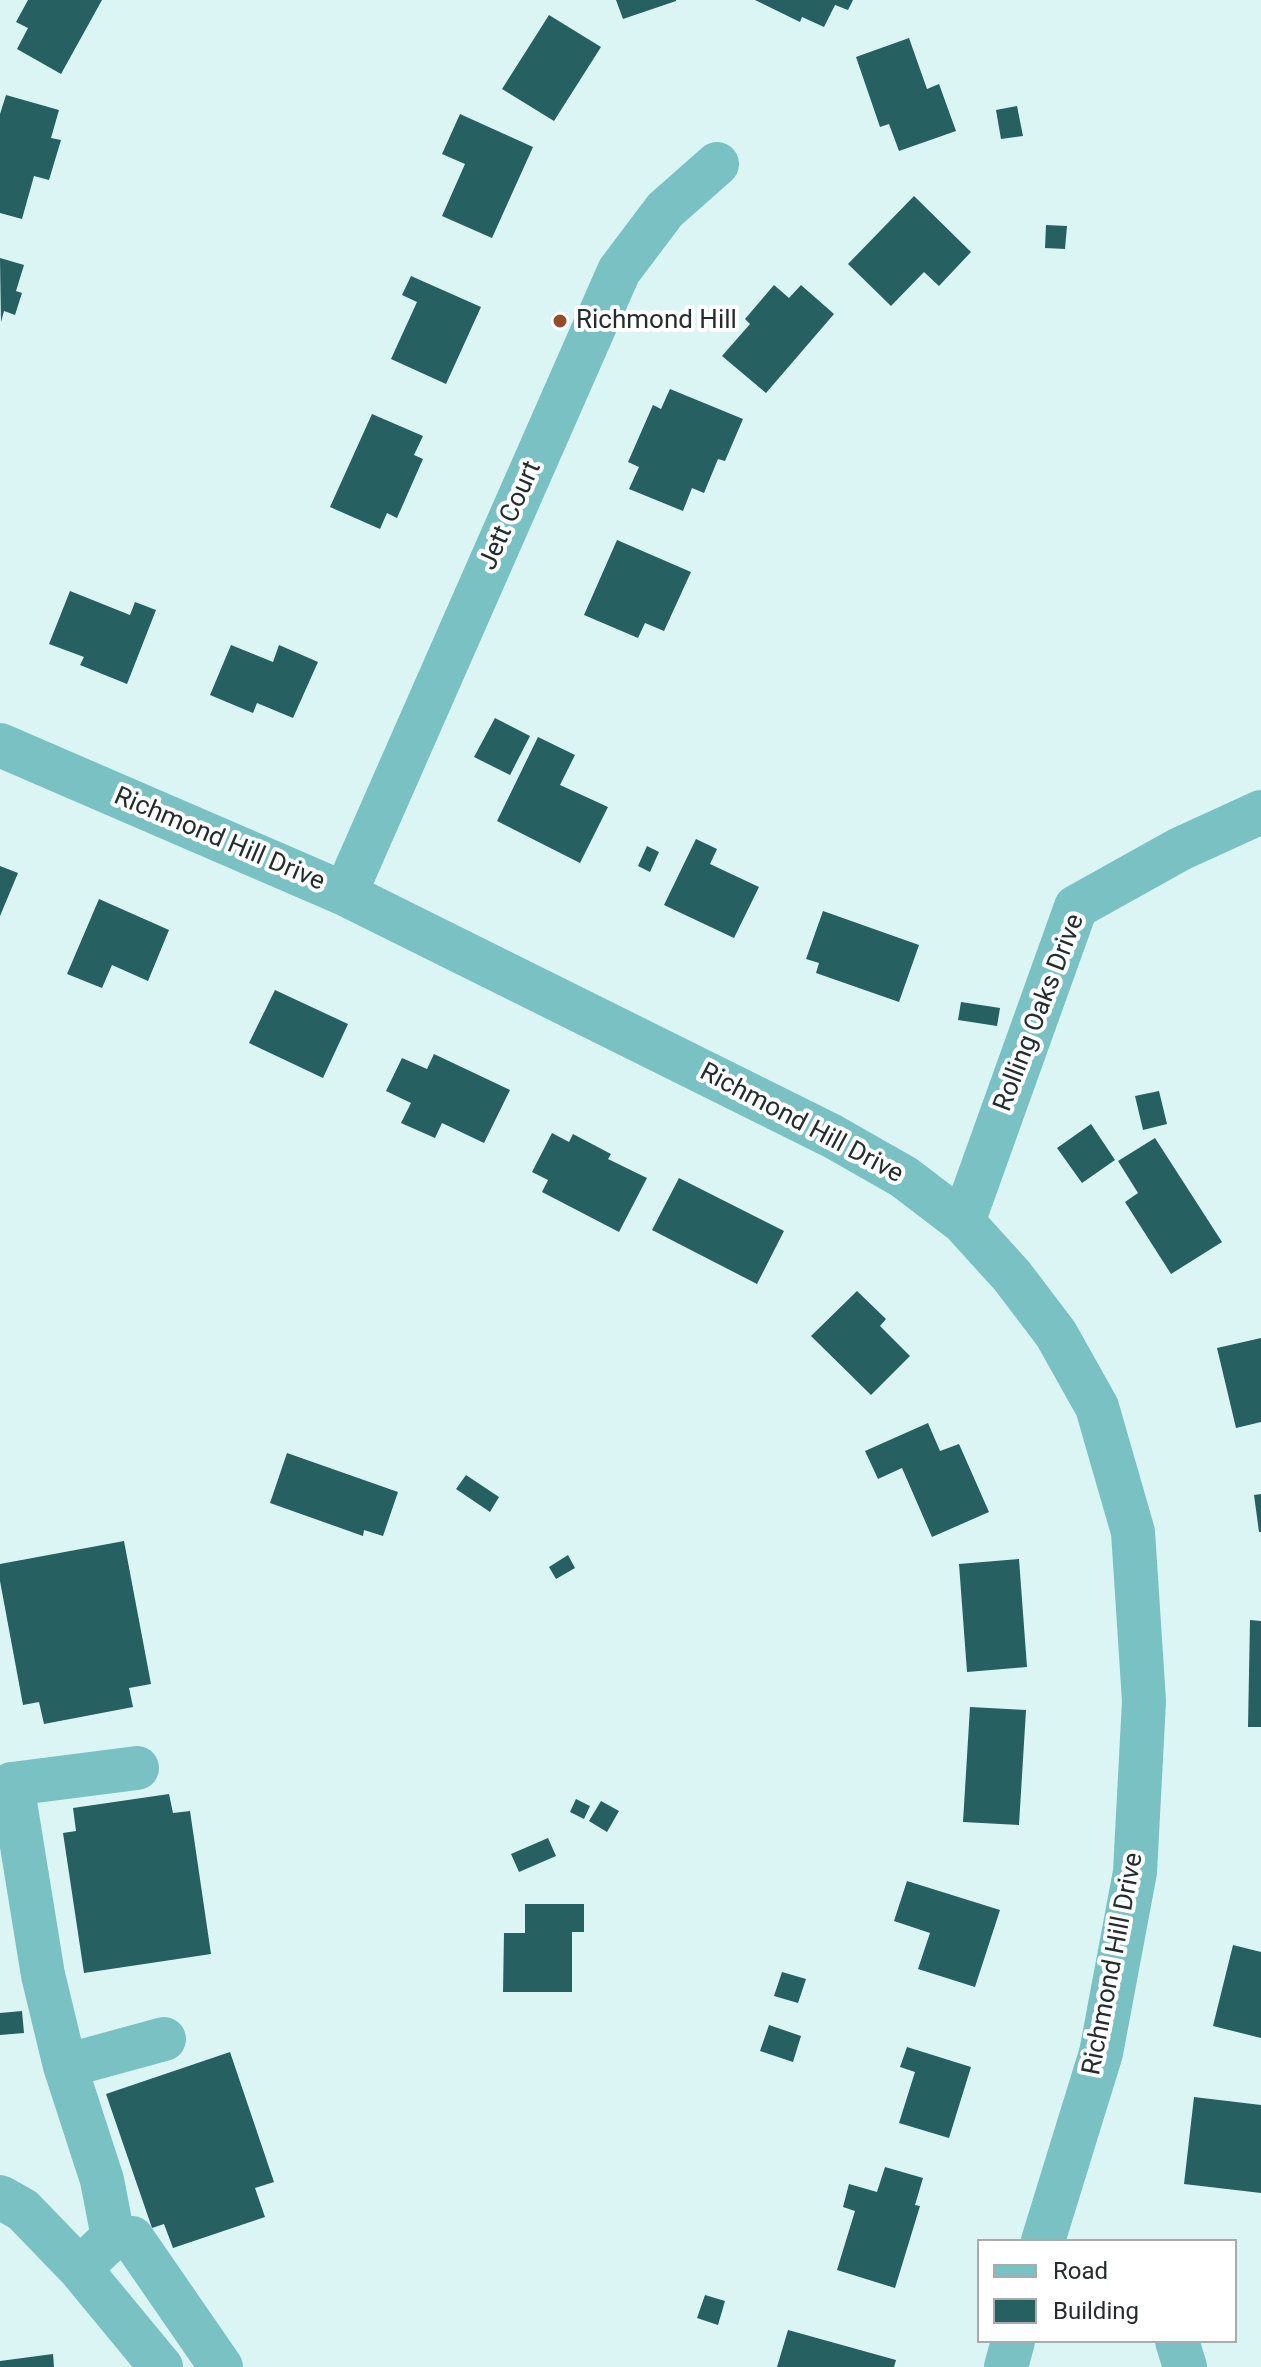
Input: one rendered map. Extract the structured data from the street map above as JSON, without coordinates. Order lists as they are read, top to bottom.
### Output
{
  "streets": {
    "street": ["Jett Court", "Richmond Hill Drive", "Rolling Oaks Drive"]
  },
  "crossings": [
    ["Jett Court", "Richmond Hill Drive"],
    ["Richmond Hill Drive", "Rolling Oaks Drive"]
  ],
  "places": ["Richmond Hill"],
  "legend": ["Road", "Building"]
}
